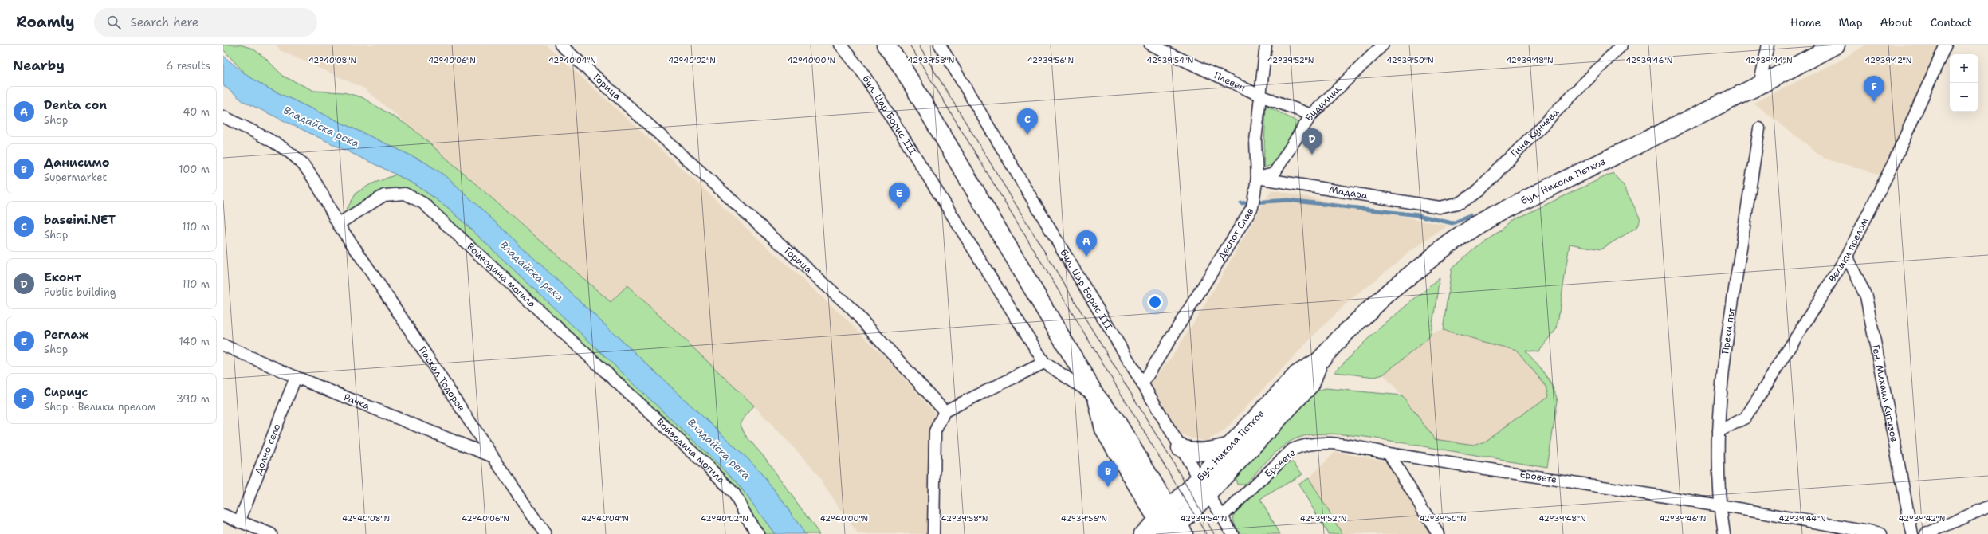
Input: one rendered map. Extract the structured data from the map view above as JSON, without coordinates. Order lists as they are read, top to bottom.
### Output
{
  "streets": {
    "main road": ["бул. Никола Петков"],
    "street": [
      "Плевен",
      "Горица",
      "Будилник",
      "бул. Цар Борис III",
      "Гина Кунчева",
      "Мадара",
      "Деспот Слав",
      "Велики прелом",
      "Войводина могила",
      "Преки път",
      "Паскал Тодоров",
      "Ген. Михаил Кутузов",
      "Рачка",
      "Долно село",
      "Еровете"
    ]
  },
  "crossings": [
    ["Плевен", "Будилник"],
    ["Плевен", "Деспот Слав"],
    ["Будилник", "Мадара"],
    ["Будилник", "Деспот Слав"],
    ["бул. Цар Борис III", "бул. Никола Петков"],
    ["бул. Цар Борис III", "Деспот Слав"],
    ["бул. Цар Борис III", "Еровете"],
    ["Гина Кунчева", "Мадара"],
    ["Мадара", "Деспот Слав"],
    ["Велики прелом", "Преки път"],
    ["Велики прелом", "Ген. Михаил Кутузов"],
    ["Войводина могила", "Паскал Тодоров"],
    ["Преки път", "Еровете"],
    ["Паскал Тодоров", "Рачка"],
    ["Рачка", "Долно село"]
  ],
  "water": ["Владайска река"],
  "page": {
    "header": "Roamly",
    "search": "Search here",
    "nav": [
      "Home",
      "Map",
      "About",
      "Contact"
    ],
    "heading": ["Nearby", "6 results"],
    "map_buttons": ["+", "−"],
    "pins": [
      "F",
      "C",
      "D",
      "E",
      "A",
      "B"
    ],
    "list": [
      {
        "mark": "A",
        "name": "Denta con",
        "note": "Shop",
        "value": "40 m"
      },
      {
        "mark": "B",
        "name": "Данисимо",
        "note": "Supermarket",
        "value": "100 m"
      },
      {
        "mark": "C",
        "name": "baseini.NET",
        "note": "Shop",
        "value": "110 m"
      },
      {
        "mark": "D",
        "name": "Еконт",
        "note": "Public building",
        "value": "110 m"
      },
      {
        "mark": "E",
        "name": "Реглаж",
        "note": "Shop",
        "value": "140 m"
      },
      {
        "mark": "F",
        "name": "Сириус",
        "note": "Shop · Велики прелом",
        "value": "390 m"
      }
    ]
  },
  "coordinates": [
    "42°40'08\"N",
    "42°40'06\"N",
    "42°40'04\"N",
    "42°40'02\"N",
    "42°40'00\"N",
    "42°39'58\"N",
    "42°39'56\"N",
    "42°39'54\"N",
    "42°39'52\"N",
    "42°39'50\"N",
    "42°39'48\"N",
    "42°39'46\"N",
    "42°39'44\"N",
    "42°39'42\"N"
  ]
}
